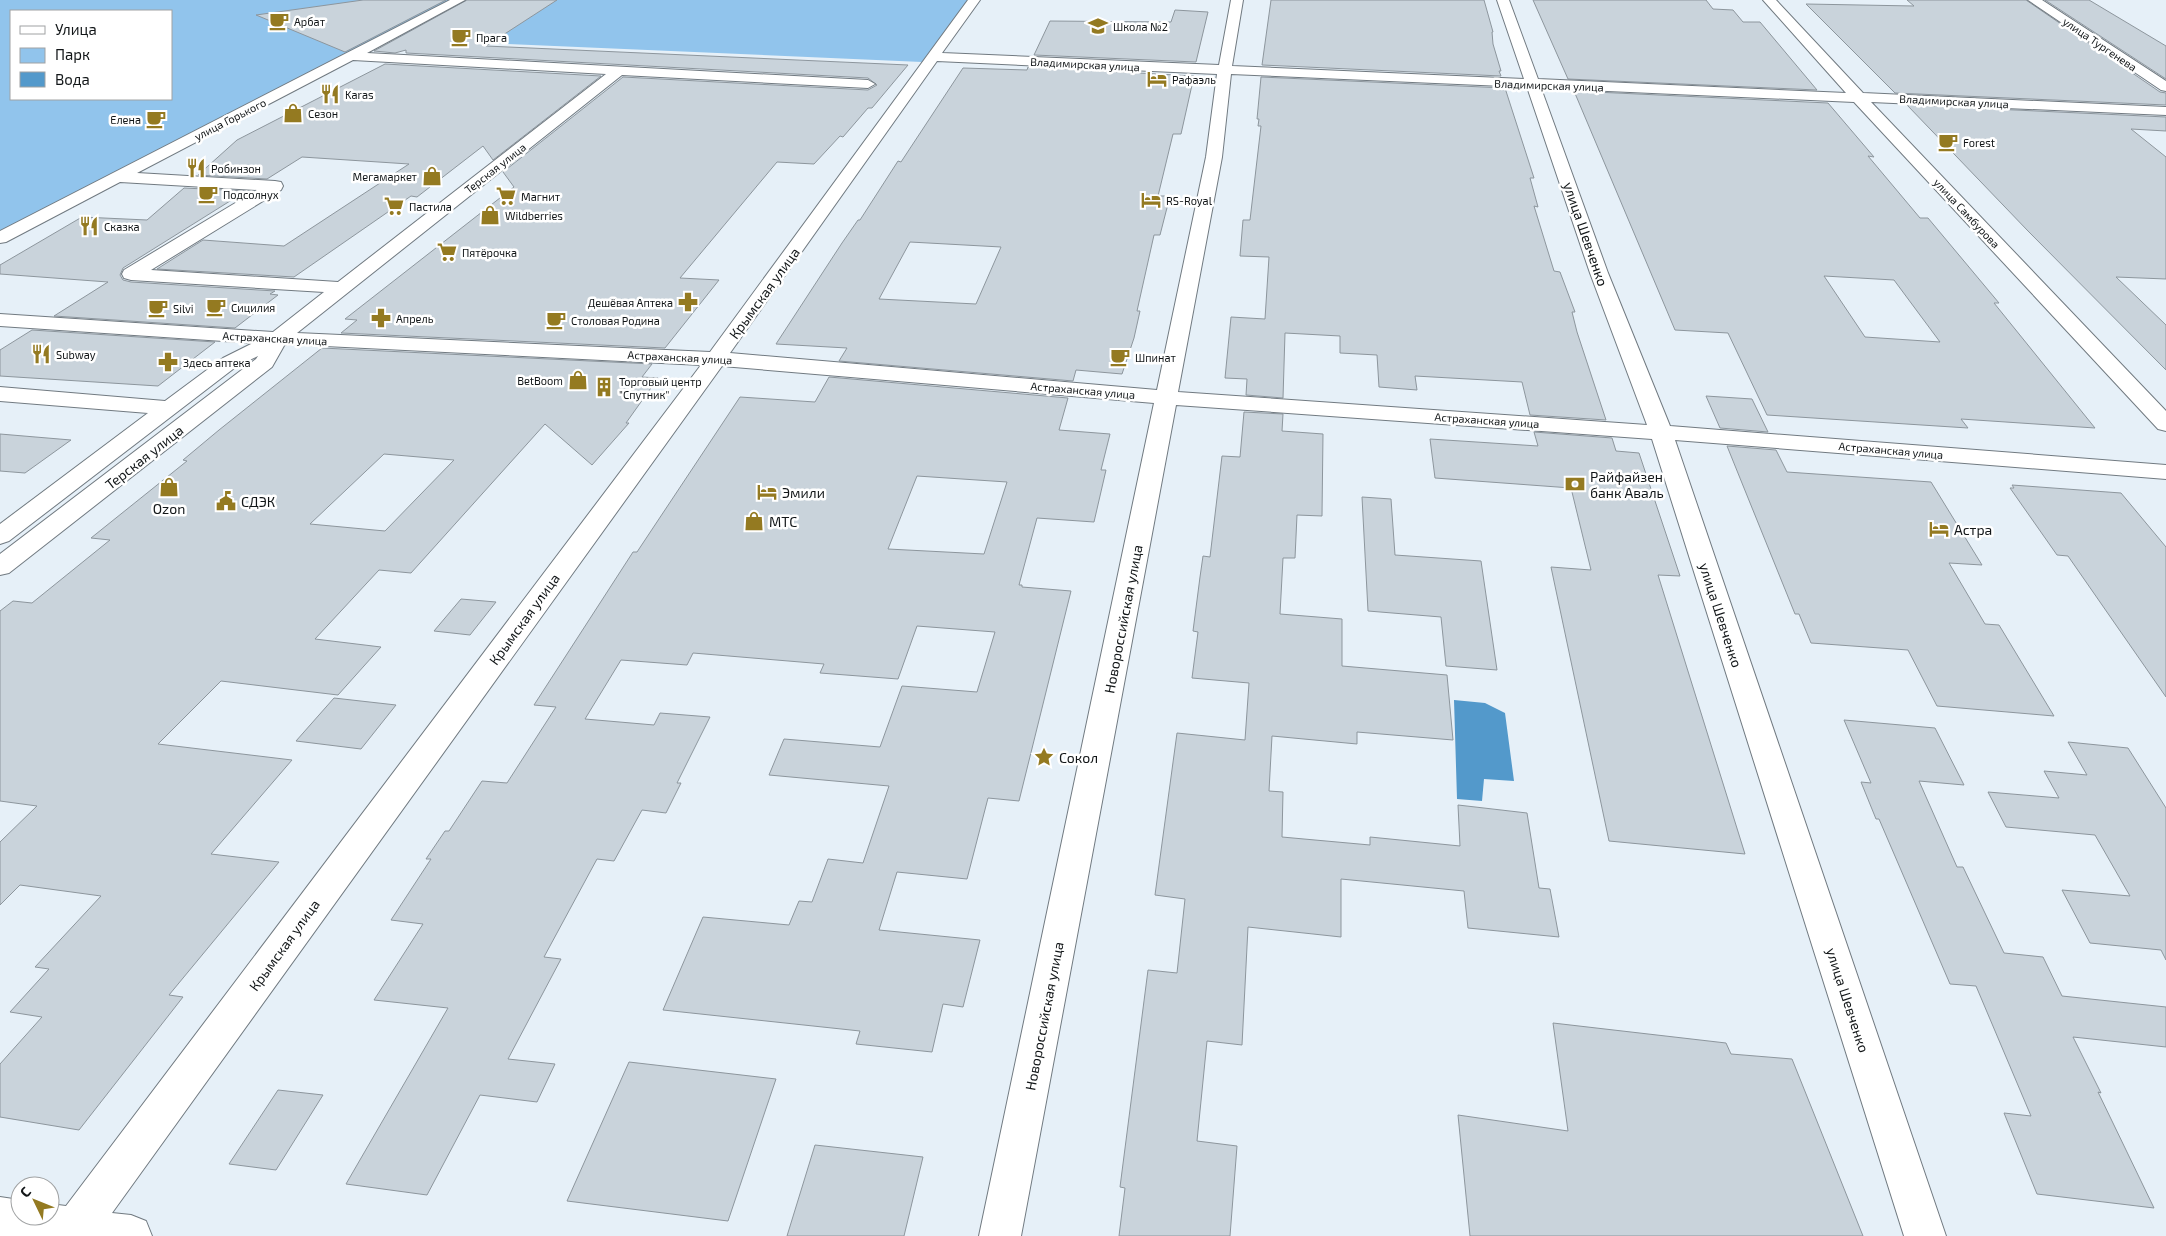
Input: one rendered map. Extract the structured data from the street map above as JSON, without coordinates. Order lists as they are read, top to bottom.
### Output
{
  "streets": {
    "street": [
      "улица Тургенева",
      "Владимирская улица",
      "улица Горького",
      "Терская улица",
      "улица Самбурова",
      "улица Шевченко",
      "Крымская улица",
      "Астраханская улица",
      "Новороссийская улица"
    ]
  },
  "crossings": [
    ["Владимирская улица", "улица Самбурова"],
    ["Владимирская улица", "улица Шевченко"],
    ["Владимирская улица", "Крымская улица"],
    ["Владимирская улица", "Новороссийская улица"],
    ["Терская улица", "Астраханская улица"],
    ["улица Шевченко", "Астраханская улица"],
    ["Крымская улица", "Астраханская улица"],
    ["Астраханская улица", "Новороссийская улица"]
  ],
  "places": {
    "cafe": [
      "Арбат",
      "Прага",
      "Елена",
      "Forest",
      "Подсолнух",
      "Сицилия",
      "Silvi",
      "Столовая Родина",
      "Шпинат"
    ],
    "school or university": ["Школа №2"],
    "hotel": [
      "Рафаэль",
      "RS-Royal",
      "Эмили",
      "Астра"
    ],
    "restaurant": [
      "Karas",
      "Робинзон",
      "Сказка",
      "Subway"
    ],
    "shop": [
      "Сезон",
      "Мегамаркет",
      "Wildberries",
      "BetBoom",
      "Ozon",
      "МТС"
    ],
    "supermarket": ["Магнит", "Пастила", "Пятёрочка"],
    "pharmacy": ["Дешёвая Аптека", "Апрель", "Здесь аптека"],
    "building": ["Торговый центр \"Спутник\""],
    "bank": ["Райфайзен банк Аваль"],
    "public building": ["СДЭК"],
    "place": ["Сокол"]
  },
  "legend": ["Улица", "Парк", "Вода"],
  "north": "top left"
}
